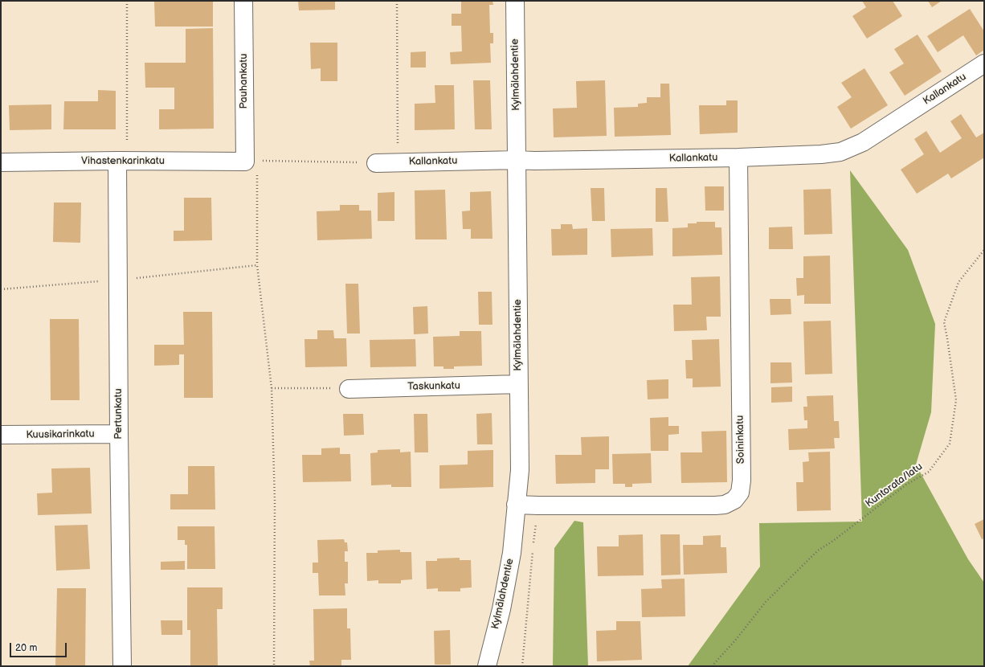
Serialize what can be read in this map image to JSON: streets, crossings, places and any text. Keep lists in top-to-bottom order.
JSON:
{
  "streets": {
    "street": [
      "Kylmälahdentie",
      "Pauhankatu",
      "Kallankatu",
      "Vihastenkarinkatu",
      "Taskunkatu",
      "Pertunkatu",
      "Kuusikarinkatu",
      "Soininkatu"
    ],
    "path": ["Kuntorata/latu"]
  },
  "crossings": [
    ["Kylmälahdentie", "Kallankatu"],
    ["Kylmälahdentie", "Taskunkatu"],
    ["Kylmälahdentie", "Soininkatu"],
    ["Pauhankatu", "Vihastenkarinkatu"],
    ["Kallankatu", "Soininkatu"],
    ["Vihastenkarinkatu", "Pertunkatu"],
    ["Pertunkatu", "Kuusikarinkatu"]
  ],
  "scale_bar": "20 m"
}
